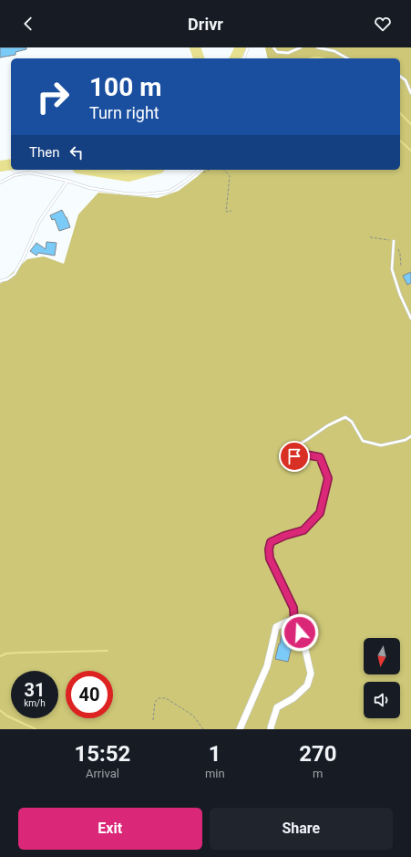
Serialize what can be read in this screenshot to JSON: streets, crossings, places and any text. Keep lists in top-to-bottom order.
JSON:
{
  "north": "bottom",
  "page": {
    "header": "Drivr",
    "turn": ["100 m", "Turn right"],
    "then": "Then",
    "speed": "31 km/h",
    "limit": "40",
    "eta": [
      "15:52",
      "Arrival",
      "1",
      "min",
      "270",
      "m"
    ],
    "buttons": ["Exit", "Share"]
  }
}
